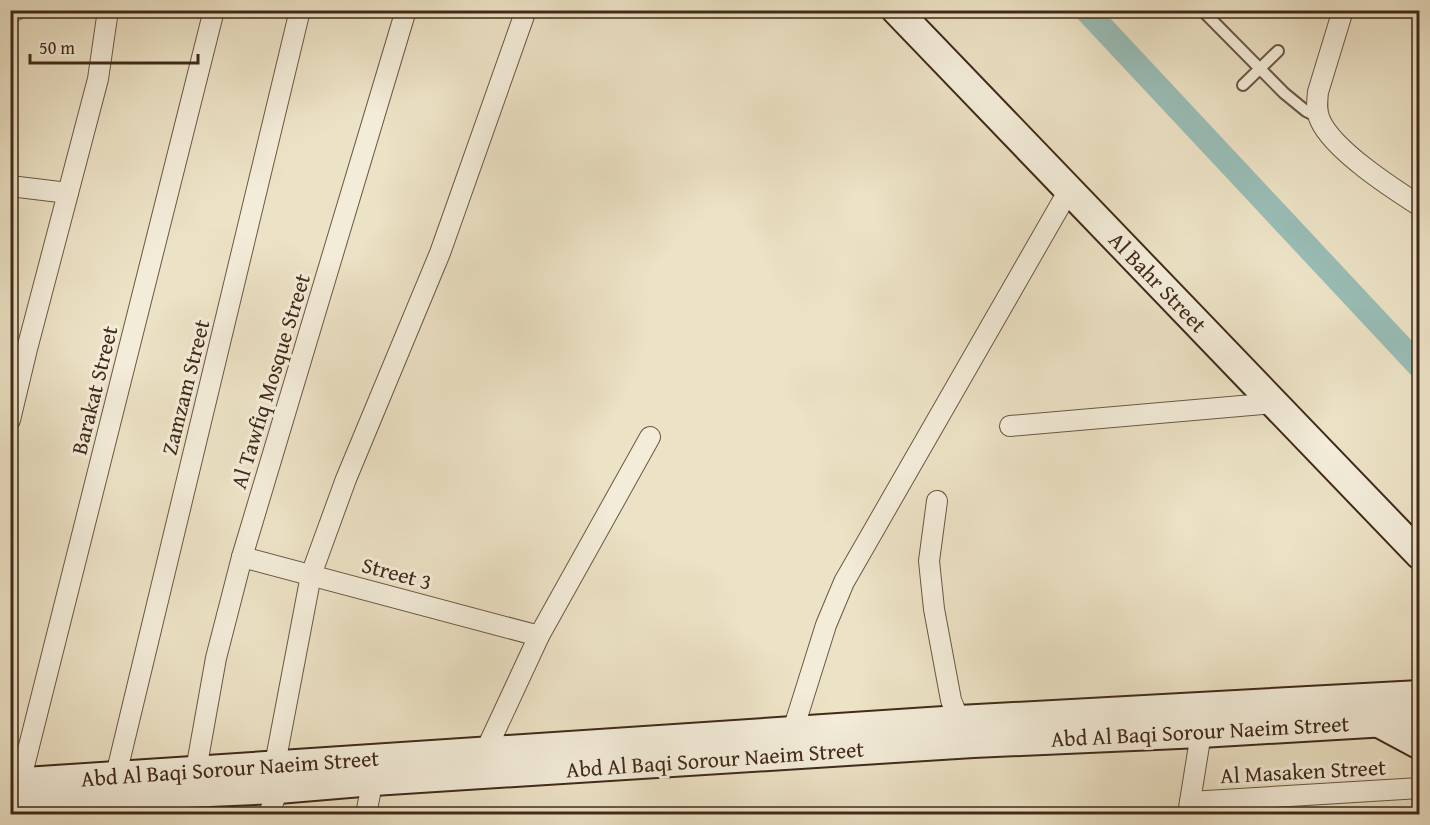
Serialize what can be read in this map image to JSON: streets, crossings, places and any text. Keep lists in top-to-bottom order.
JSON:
{
  "streets": {
    "street": [
      "Al Bahr Street",
      "Al Tawfiq Mosque Street",
      "Zamzam Street",
      "Barakat Street",
      "Street 3",
      "Abd Al Baqi Sorour Naeim Street",
      "Al Masaken Street"
    ]
  },
  "crossings": [
    ["Al Tawfiq Mosque Street", "Street 3"],
    ["Al Tawfiq Mosque Street", "Abd Al Baqi Sorour Naeim Street"],
    ["Zamzam Street", "Abd Al Baqi Sorour Naeim Street"],
    ["Barakat Street", "Abd Al Baqi Sorour Naeim Street"]
  ],
  "scale_bar": "50 m"
}
